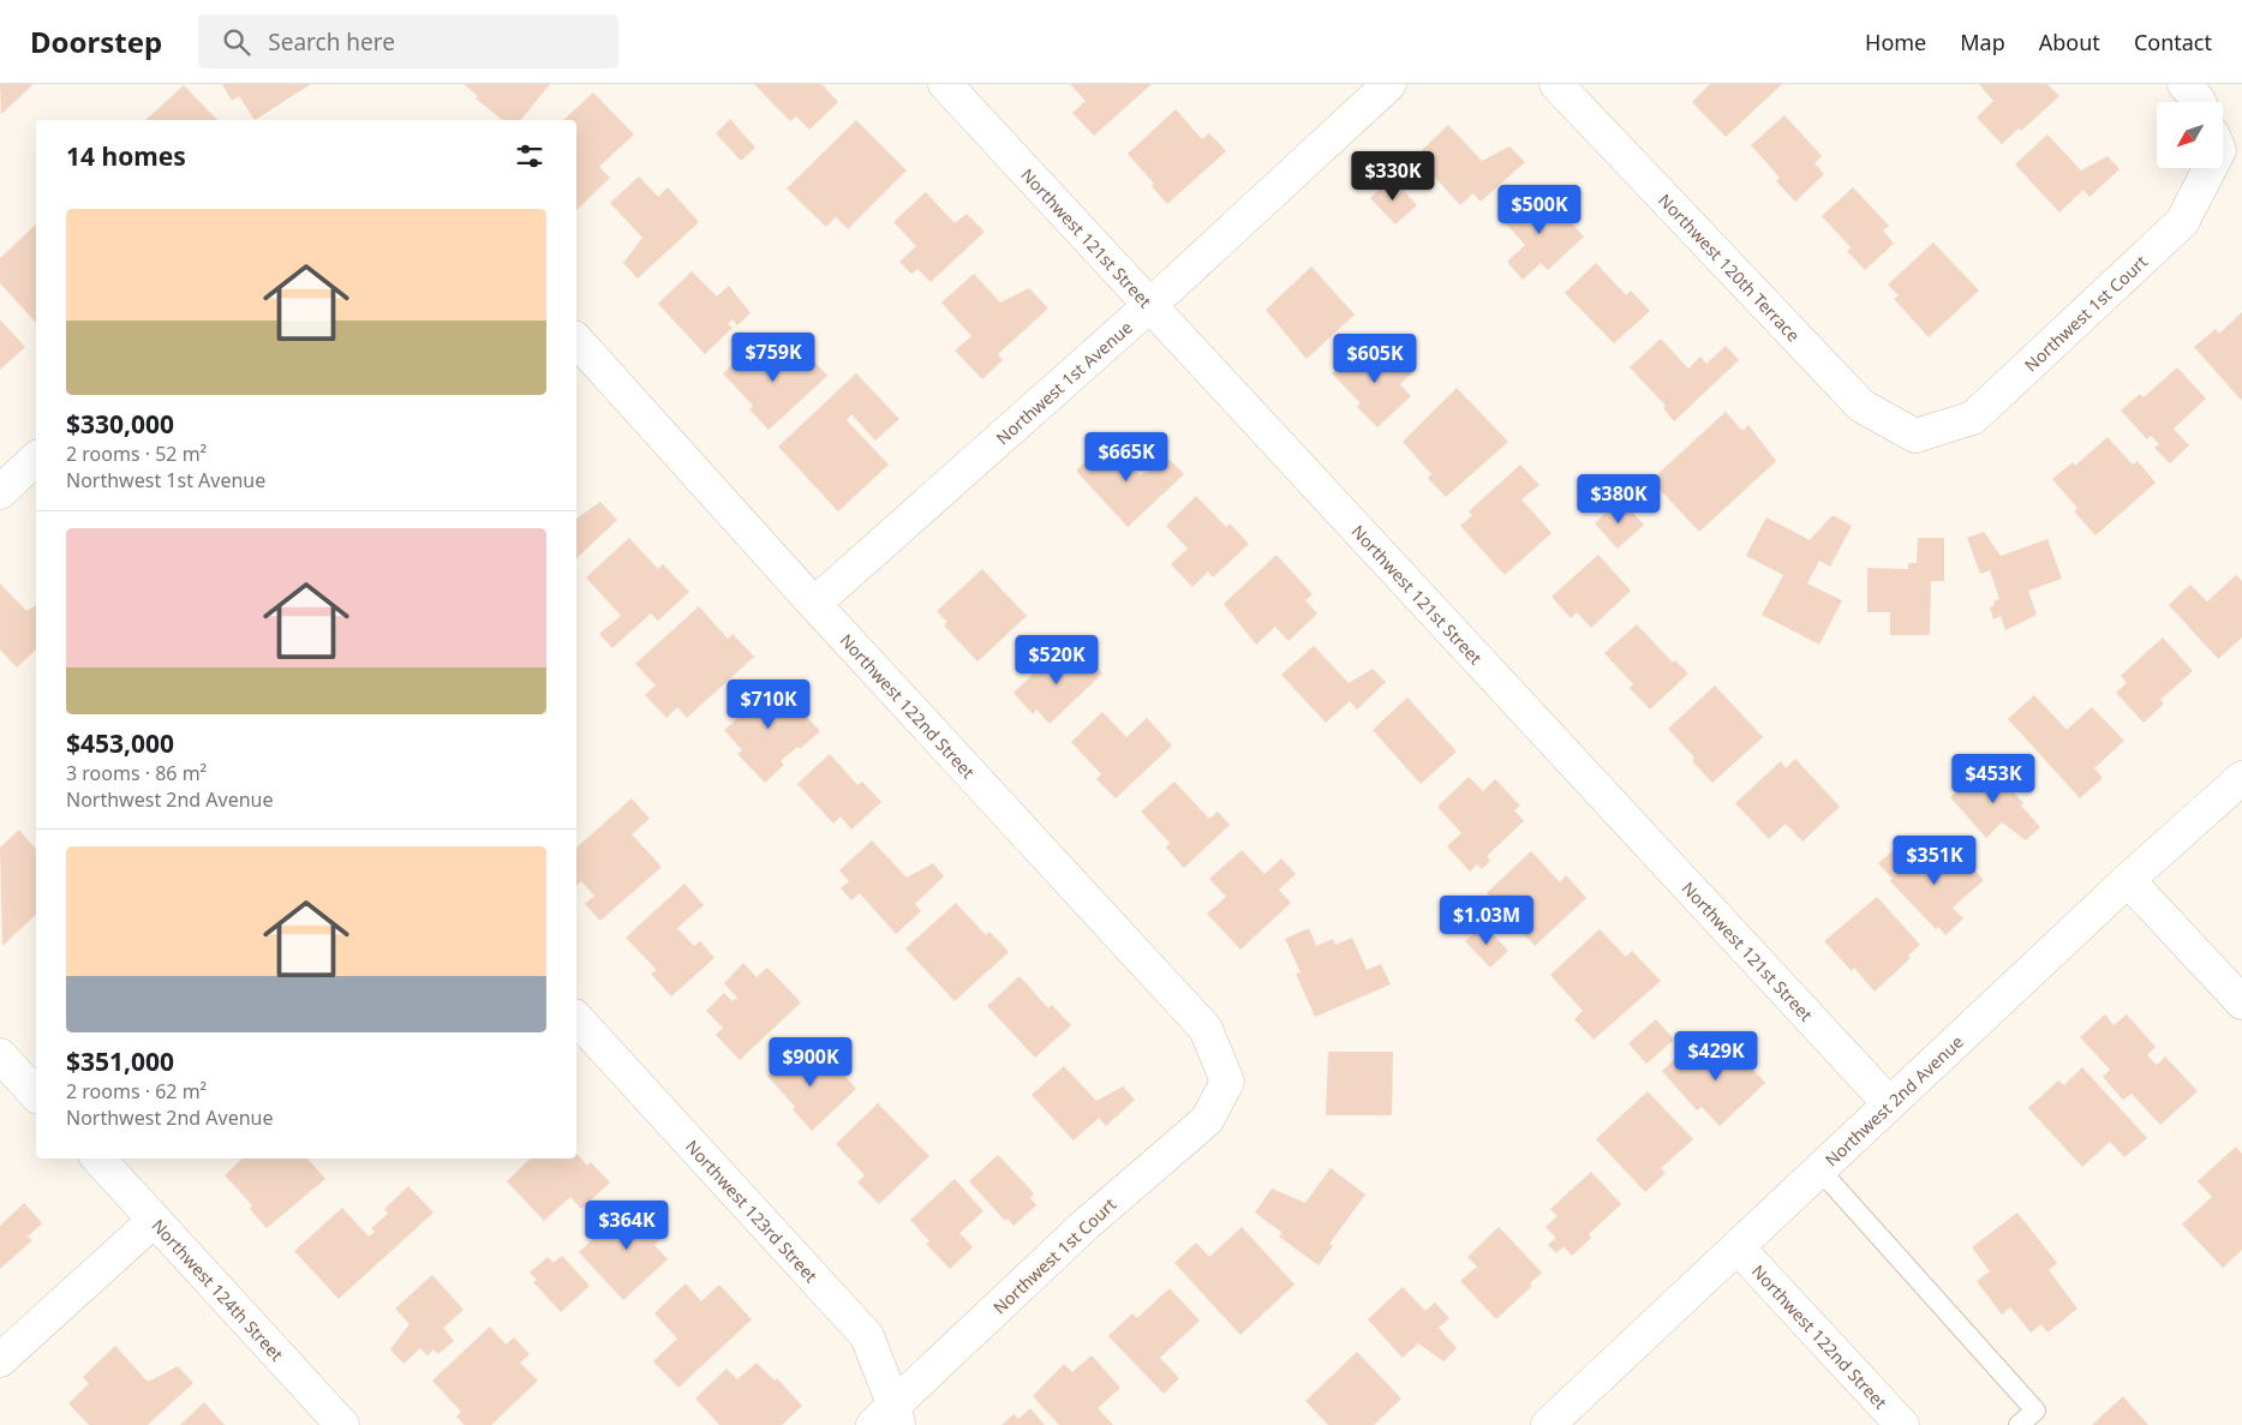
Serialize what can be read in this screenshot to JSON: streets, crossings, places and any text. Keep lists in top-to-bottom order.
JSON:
{
  "streets": {
    "street": [
      "Northwest 121st Street",
      "Northwest 120th Terrace",
      "Northwest 1st Court",
      "Northwest 1st Avenue",
      "Northwest 122nd Street",
      "Northwest 2nd Avenue",
      "Northwest 123rd Street",
      "Northwest 124th Street"
    ]
  },
  "crossings": [
    ["Northwest 121st Street", "Northwest 1st Avenue"],
    ["Northwest 121st Street", "Northwest 2nd Avenue"],
    ["Northwest 120th Terrace", "Northwest 1st Court"],
    ["Northwest 1st Court", "Northwest 122nd Street"],
    ["Northwest 1st Court", "Northwest 123rd Street"],
    ["Northwest 1st Avenue", "Northwest 122nd Street"],
    ["Northwest 122nd Street", "Northwest 2nd Avenue"]
  ],
  "north": "bottom left",
  "page": {
    "header": "Doorstep",
    "search": "Search here",
    "nav": [
      "Home",
      "Map",
      "About",
      "Contact"
    ],
    "heading": "14 homes",
    "price": [
      "$330K",
      "$500K",
      "$759K",
      "$605K",
      "$665K",
      "$380K",
      "$520K",
      "$710K",
      "$453K",
      "$351K",
      "$1.03M",
      "$429K",
      "$900K",
      "$364K"
    ],
    "list": [
      {
        "name": "$330,000",
        "note": "2 rooms · 52 m² · Northwest 1st Avenue"
      },
      {
        "name": "$453,000",
        "note": "3 rooms · 86 m² · Northwest 2nd Avenue"
      },
      {
        "name": "$351,000",
        "note": "2 rooms · 62 m² · Northwest 2nd Avenue"
      }
    ]
  }
}
